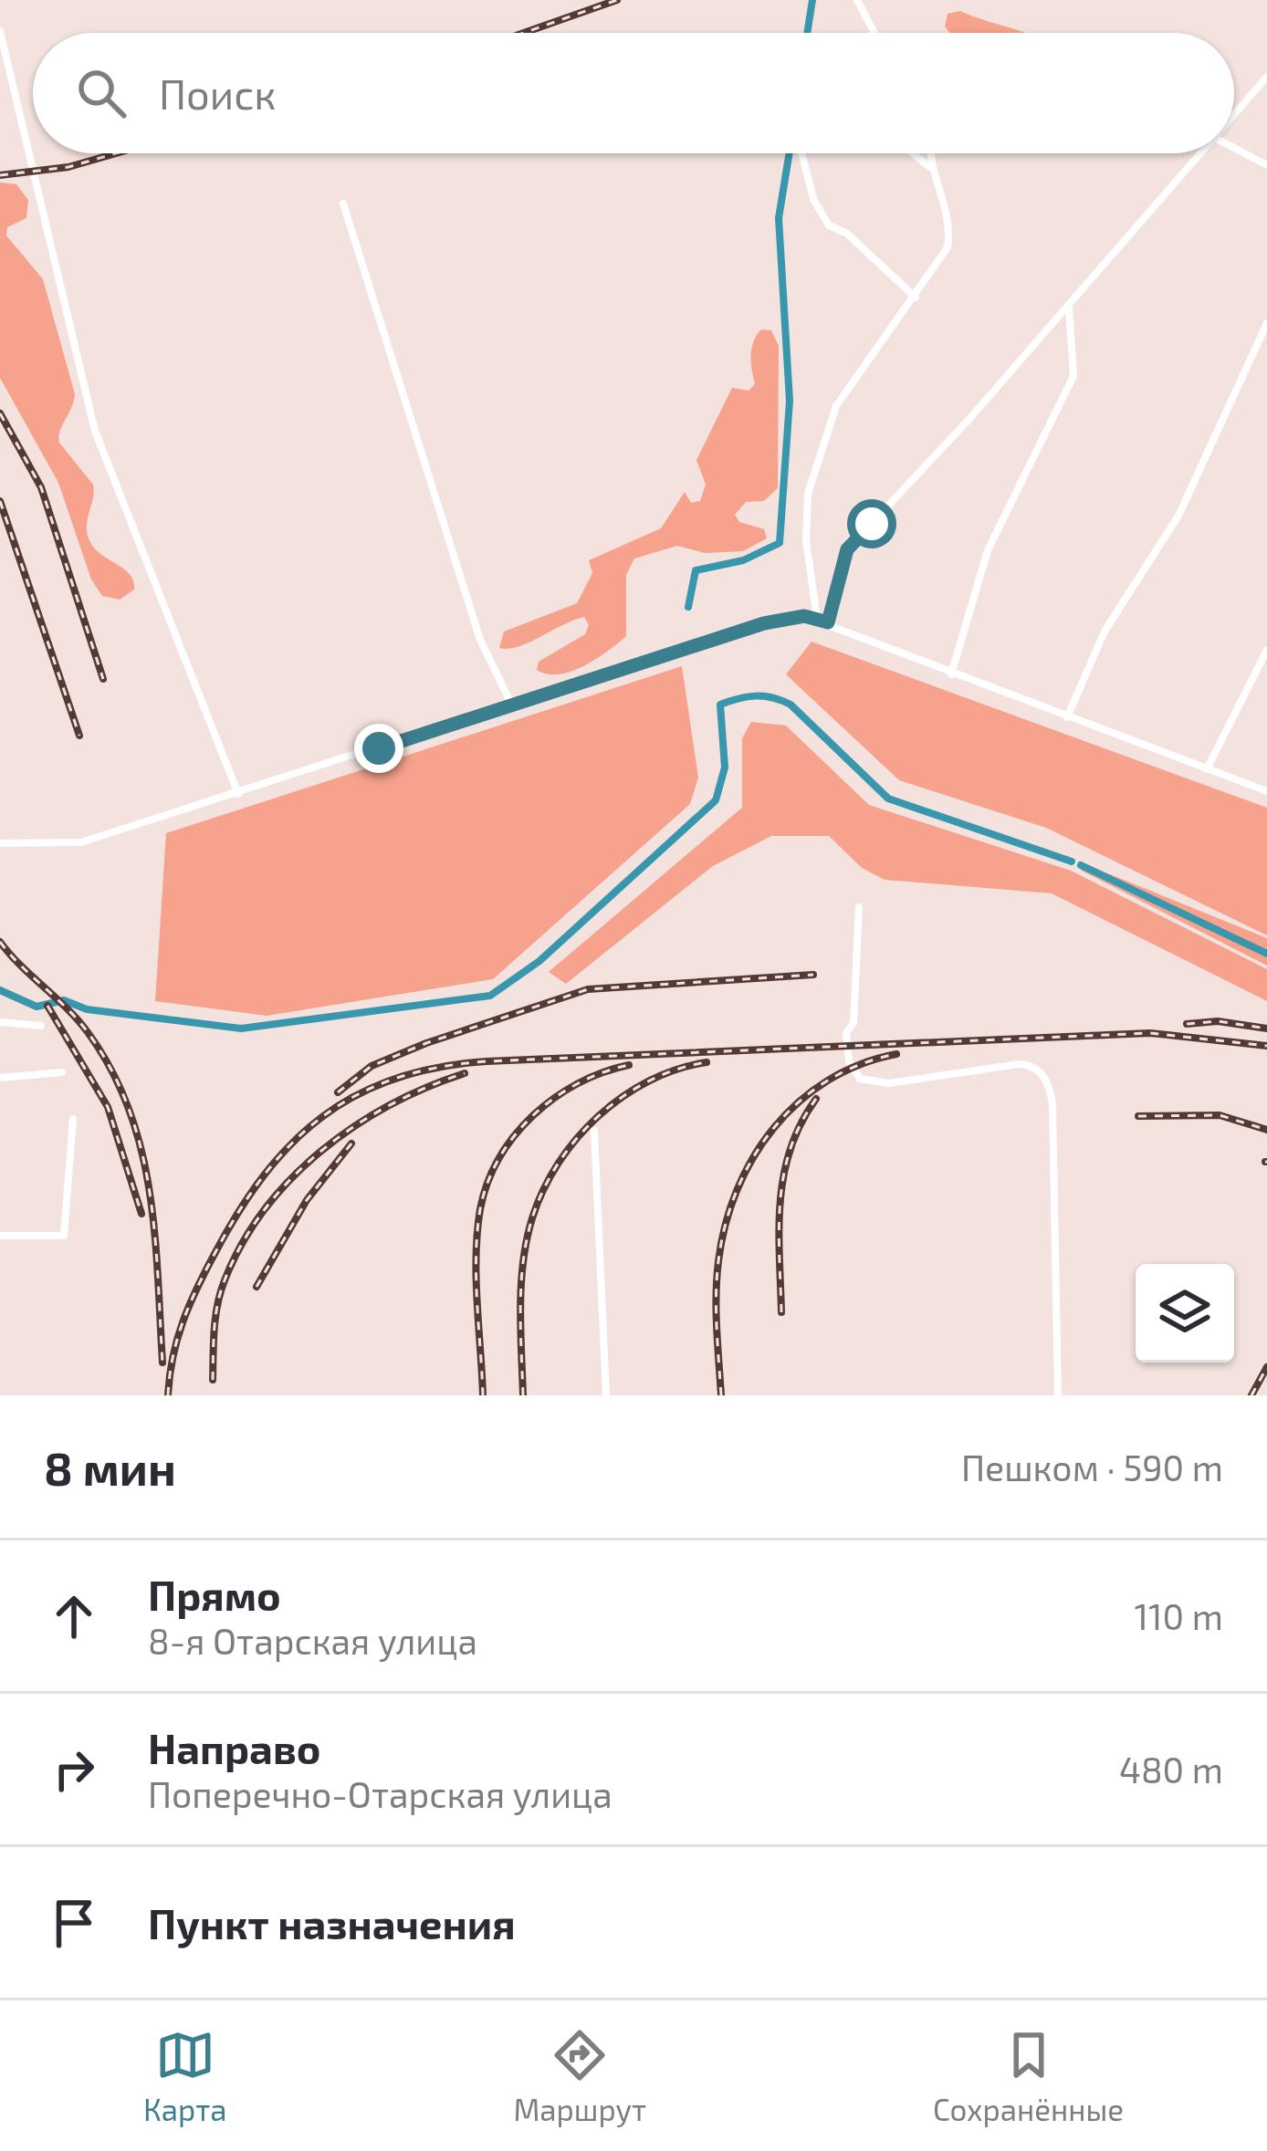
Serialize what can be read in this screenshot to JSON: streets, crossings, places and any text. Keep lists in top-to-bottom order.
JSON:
{
  "page": {
    "search": "Поиск",
    "heading": ["8 мин", "Пешком · 590 m"],
    "list": [
      ["Прямо", "8-я Отарская улица", "110 m"],
      ["Направо", "Поперечно-Отарская улица", "480 m"],
      "Пункт назначения"
    ],
    "nav": ["Карта", "Маршрут", "Сохранённые"]
  }
}
